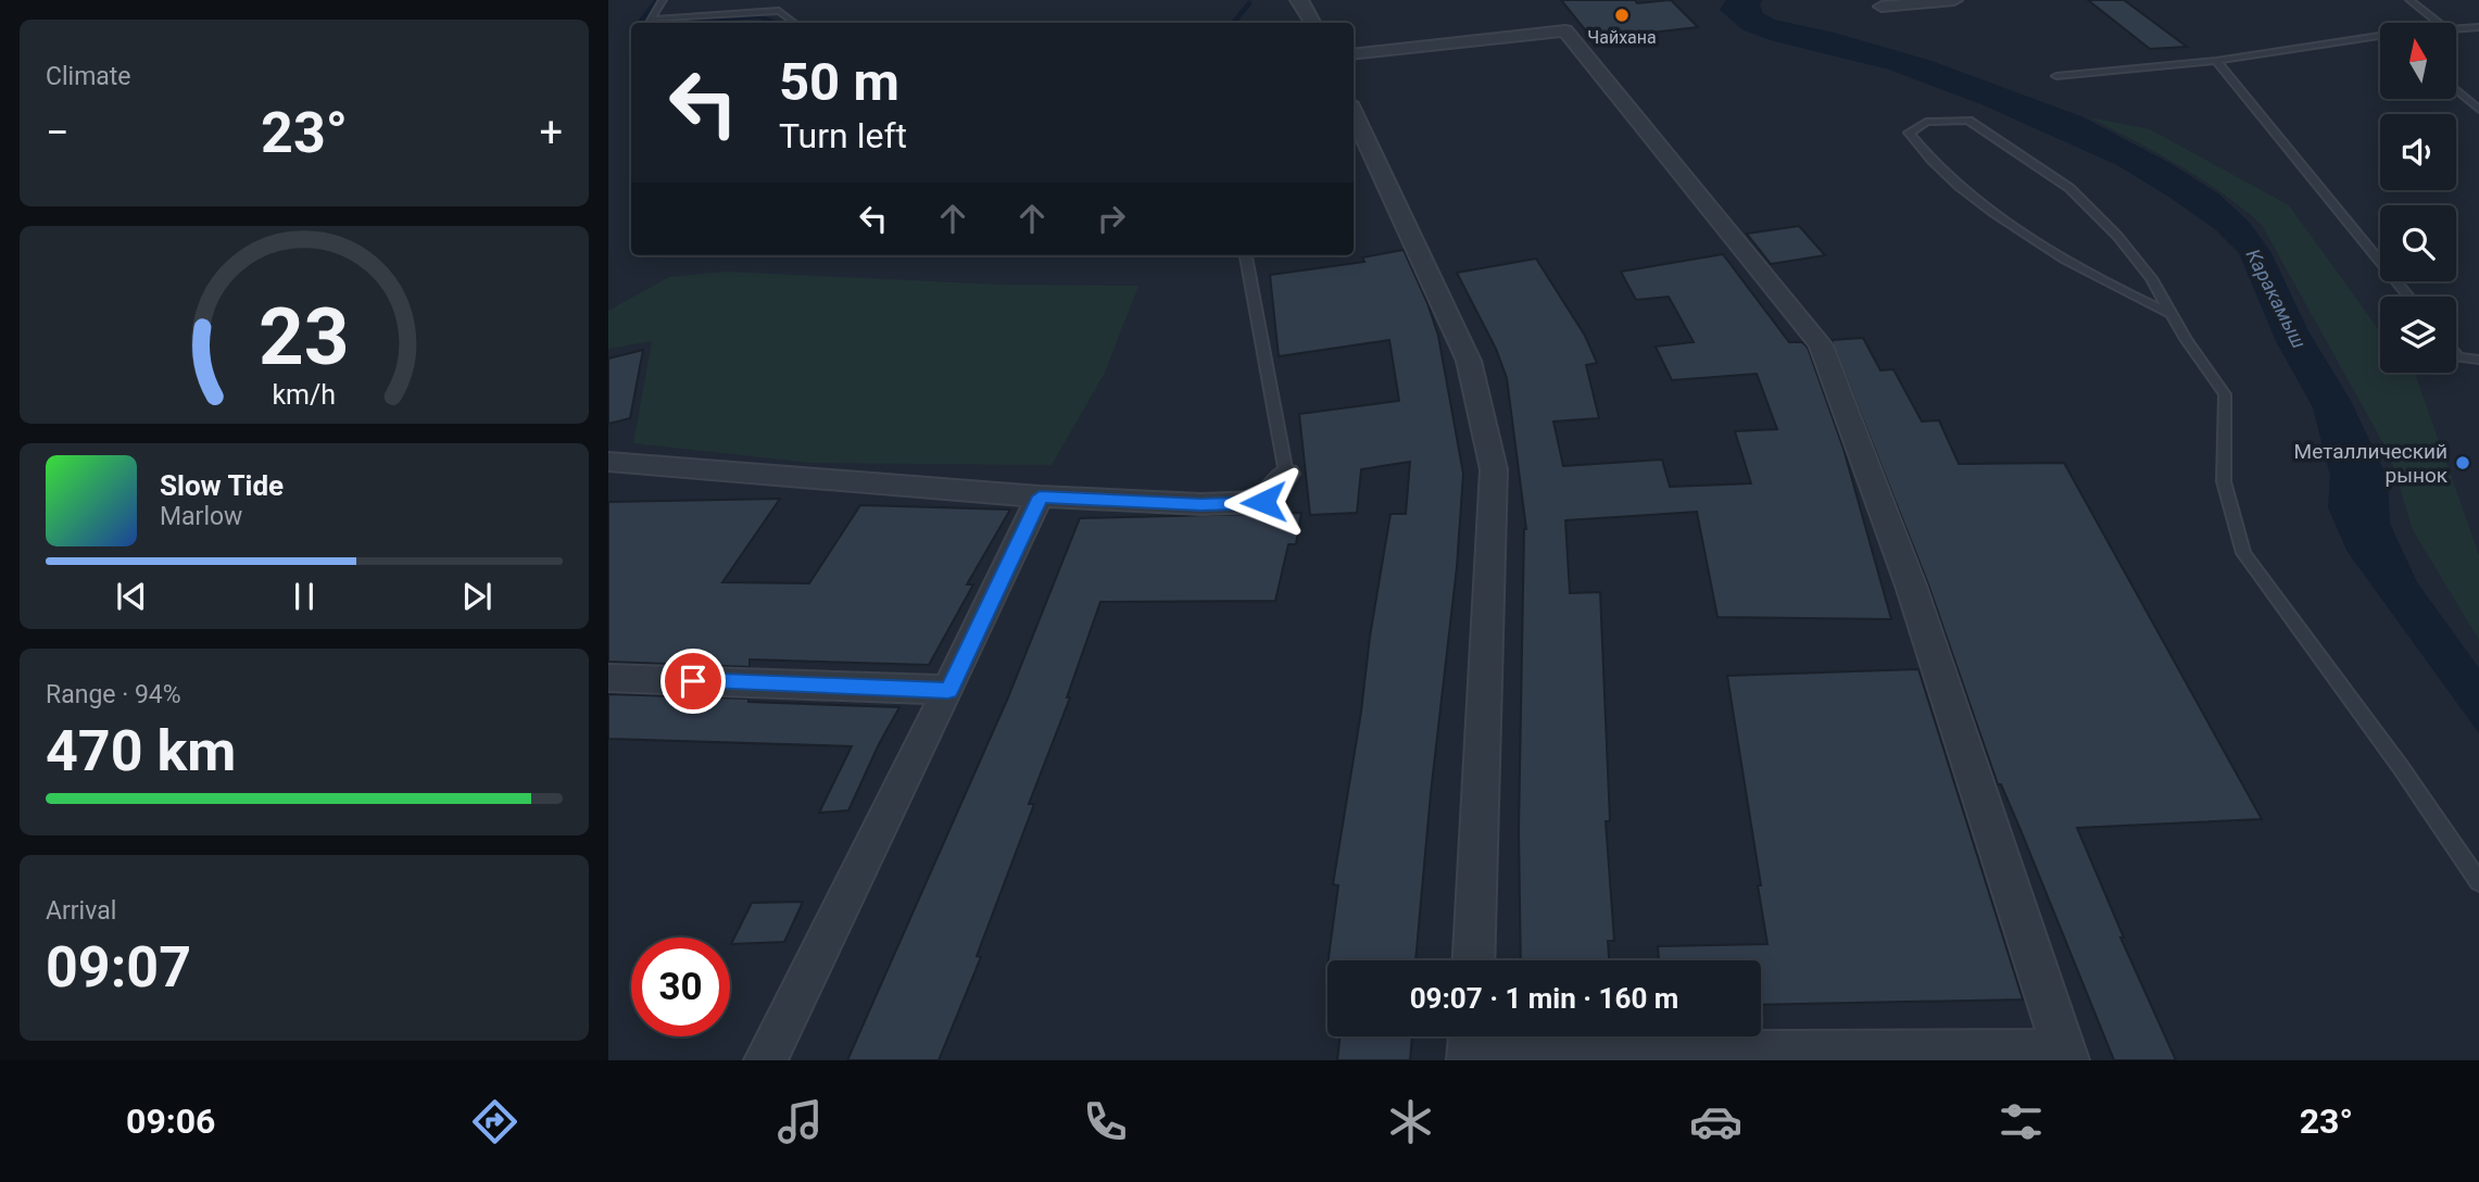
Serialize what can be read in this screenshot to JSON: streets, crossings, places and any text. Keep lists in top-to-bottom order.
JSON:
{
  "water": ["Каракамыш"],
  "places": ["Чайхана", "Металлический рынок"],
  "north": "top",
  "page": {
    "tile": [
      "Climate",
      ["Range · 94%", "470 km"],
      ["Arrival", "09:07"]
    ],
    "turn": ["50 m", "Turn left"],
    "heat": ["−", "23°", "+"],
    "song": ["Slow Tide", "Marlow"],
    "limit": "30",
    "trip": "09:07 · 1 min · 160 m",
    "tabs": ["09:06", "23°"],
    "gauge": ["23", "km/h"]
  }
}
